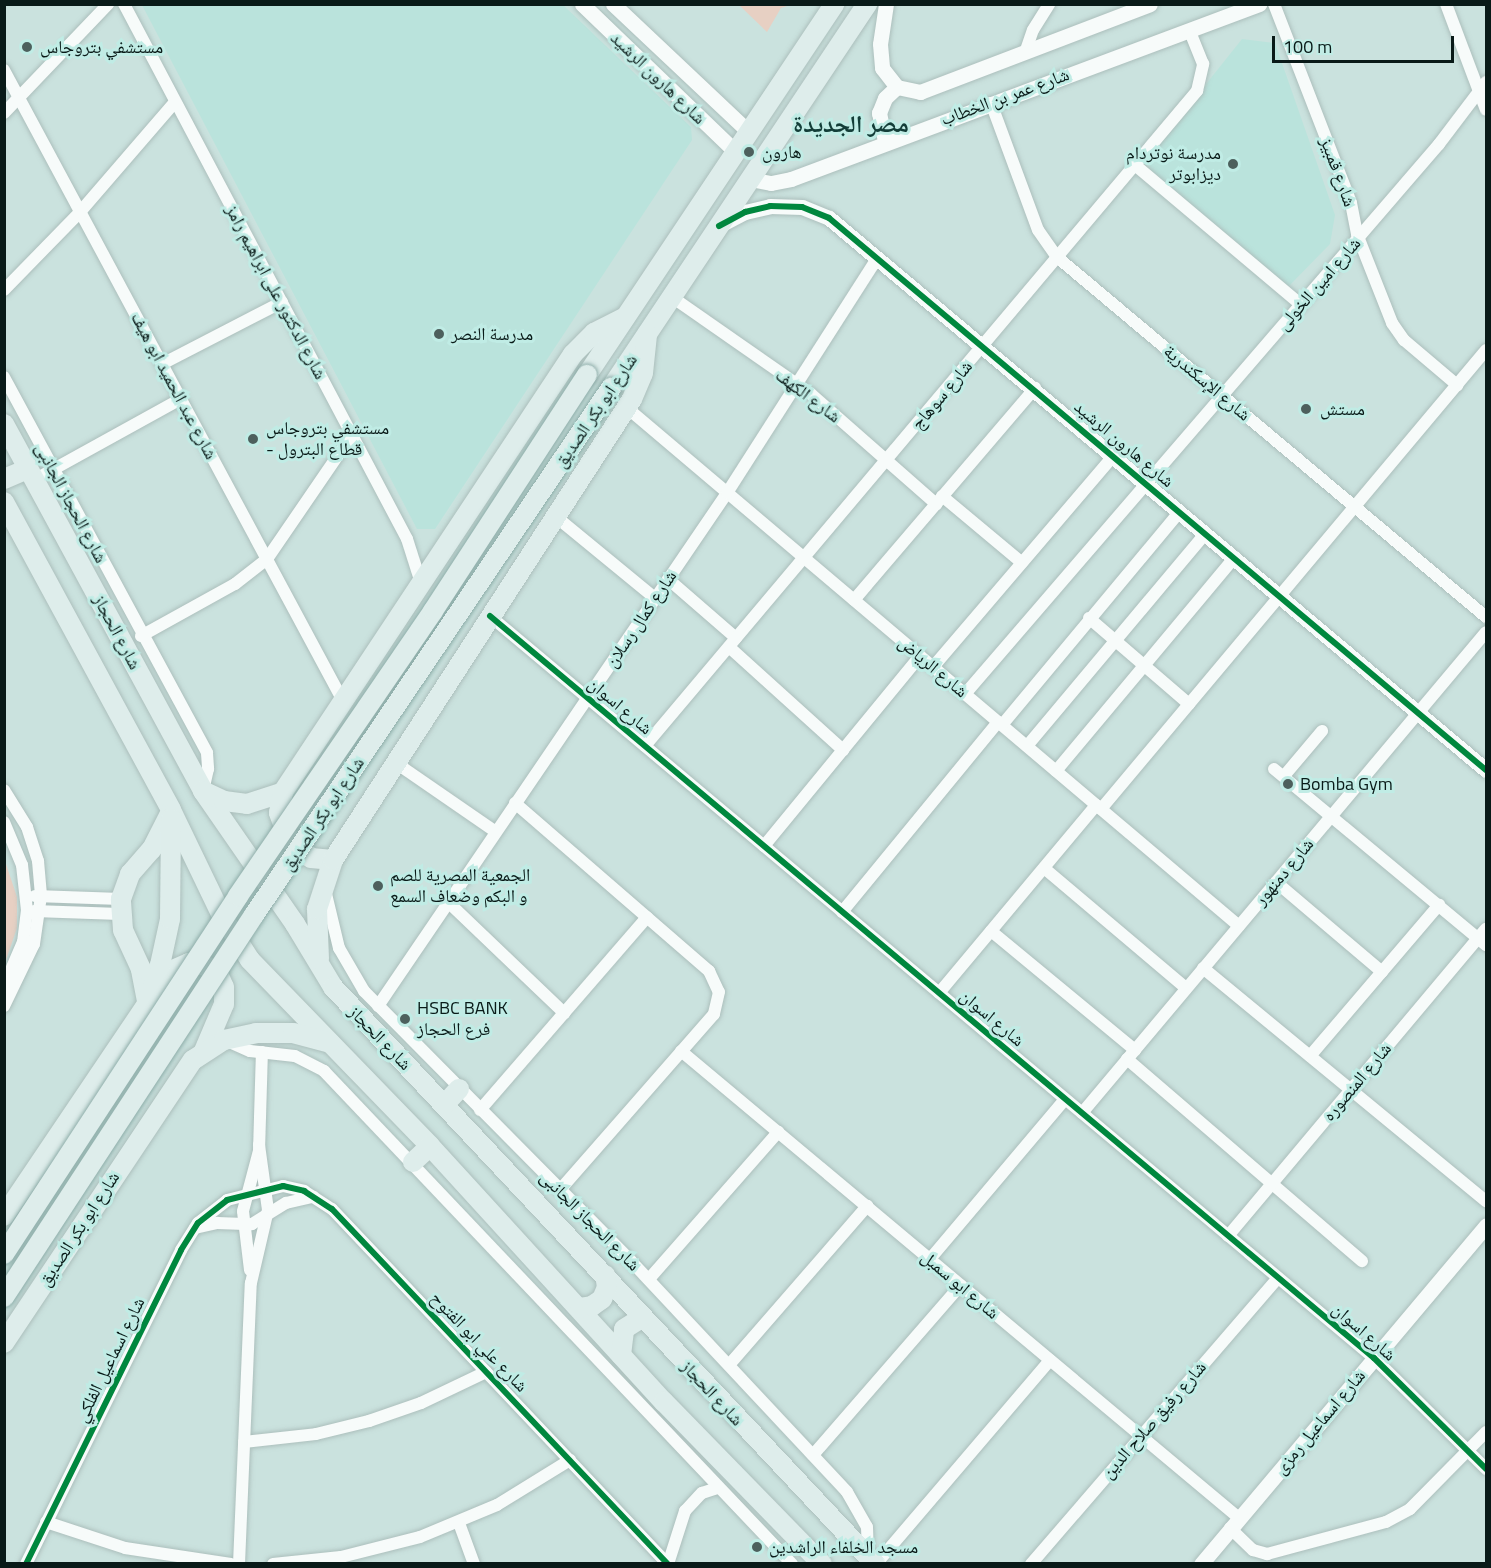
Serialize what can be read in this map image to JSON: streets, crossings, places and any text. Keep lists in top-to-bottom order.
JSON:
{
  "streets": {
    "main road": ["شارع ابو بكر الصديق", "شارع الحجاز"],
    "street": [
      "شارع هارون الرشيد",
      "شارع عمر بن الخطاب",
      "شارع قمبيز",
      "شارع امين الخولى",
      "شارع الدكتور على ابراهيم رامز",
      "شارع الإسكندرية",
      "شارع عبد الحميد ابو هيف",
      "شارع سوهاج",
      "شارع الكهف",
      "شارع الحجاز الجانبى",
      "شارع كمال رسلان",
      "شارع الرياض",
      "شارع اسوان",
      "شارع دمنهور",
      "شارع المنصوره",
      "شارع ابو سمبل",
      "شارع علي ابو الفتوح",
      "شارع اسماعيل الفلكي",
      "شارع رفيق صلاح الدين",
      "شارع اسماعيل رمزى"
    ]
  },
  "crossings": [
    ["شارع هارون الرشيد", "شارع امين الخولى"],
    ["شارع هارون الرشيد", "شارع سوهاج"],
    ["شارع هارون الرشيد", "شارع ابو بكر الصديق"],
    ["شارع هارون الرشيد", "شارع كمال رسلان"],
    ["شارع هارون الرشيد", "شارع دمنهور"],
    ["شارع عمر بن الخطاب", "شارع الإسكندرية"],
    ["شارع عمر بن الخطاب", "شارع سوهاج"],
    ["شارع عمر بن الخطاب", "شارع ابو بكر الصديق"],
    ["شارع قمبيز", "شارع امين الخولى"],
    ["شارع امين الخولى", "شارع الإسكندرية"],
    ["شارع امين الخولى", "شارع الرياض"],
    ["شارع الدكتور على ابراهيم رامز", "شارع ابو بكر الصديق"],
    ["شارع الإسكندرية", "شارع سوهاج"],
    ["شارع عبد الحميد ابو هيف", "شارع ابو بكر الصديق"],
    ["شارع سوهاج", "شارع الكهف"],
    ["شارع سوهاج", "شارع الرياض"],
    ["شارع سوهاج", "شارع اسوان"],
    ["شارع الكهف", "شارع ابو بكر الصديق"],
    ["شارع الكهف", "شارع كمال رسلان"],
    ["شارع ابو بكر الصديق", "شارع الحجاز الجانبى"],
    ["شارع ابو بكر الصديق", "شارع الحجاز"],
    ["شارع ابو بكر الصديق", "شارع الرياض"],
    ["شارع ابو بكر الصديق", "شارع اسوان"],
    ["شارع الحجاز الجانبى", "شارع كمال رسلان"],
    ["شارع الحجاز الجانبى", "شارع الحجاز"],
    ["شارع كمال رسلان", "شارع الرياض"],
    ["شارع كمال رسلان", "شارع اسوان"],
    ["شارع الرياض", "شارع دمنهور"],
    ["شارع اسوان", "شارع دمنهور"],
    ["شارع اسوان", "شارع المنصوره"],
    ["شارع اسوان", "شارع ابو سمبل"],
    ["شارع اسوان", "شارع رفيق صلاح الدين"],
    ["شارع اسوان", "شارع اسماعيل رمزى"],
    ["شارع ابو سمبل", "شارع رفيق صلاح الدين"],
    ["شارع ابو سمبل", "شارع اسماعيل رمزى"],
    ["شارع علي ابو الفتوح", "شارع اسماعيل الفلكي"]
  ],
  "districts": ["مصر الجديدة"],
  "places": [
    "مستشفي بتروجاس",
    "هارون",
    "مدرسة نوتردام ديزابوتر",
    "مدرسة النصر",
    "مستش",
    "مستشفي بتروجاس - قطاع البترول",
    "Bomba Gym",
    "الجمعية المصرية للصم و البكم وضعاف السمع",
    "HSBC BANK فرع الحجاز",
    "مسجد الخلفاء الراشدين"
  ],
  "scale_bar": "100 m"
}
